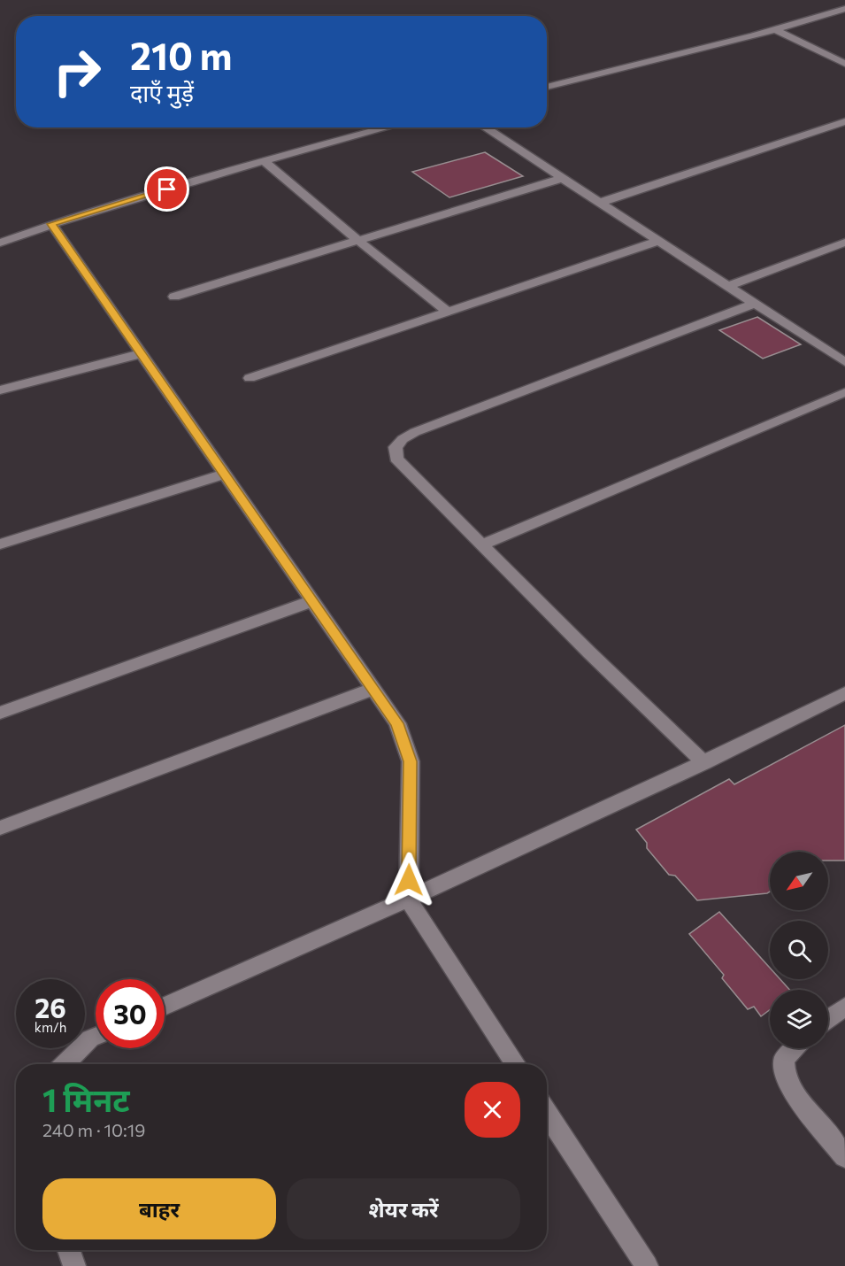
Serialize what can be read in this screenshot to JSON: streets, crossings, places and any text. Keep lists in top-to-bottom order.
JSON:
{
  "north": "bottom left",
  "page": {
    "turn": ["210 m", "दाएँ मुड़ें"],
    "speed": "26 km/h",
    "limit": "30",
    "heading": ["1 मिनट", "240 m · 10:19"],
    "buttons": ["बाहर", "शेयर करें"]
  }
}
